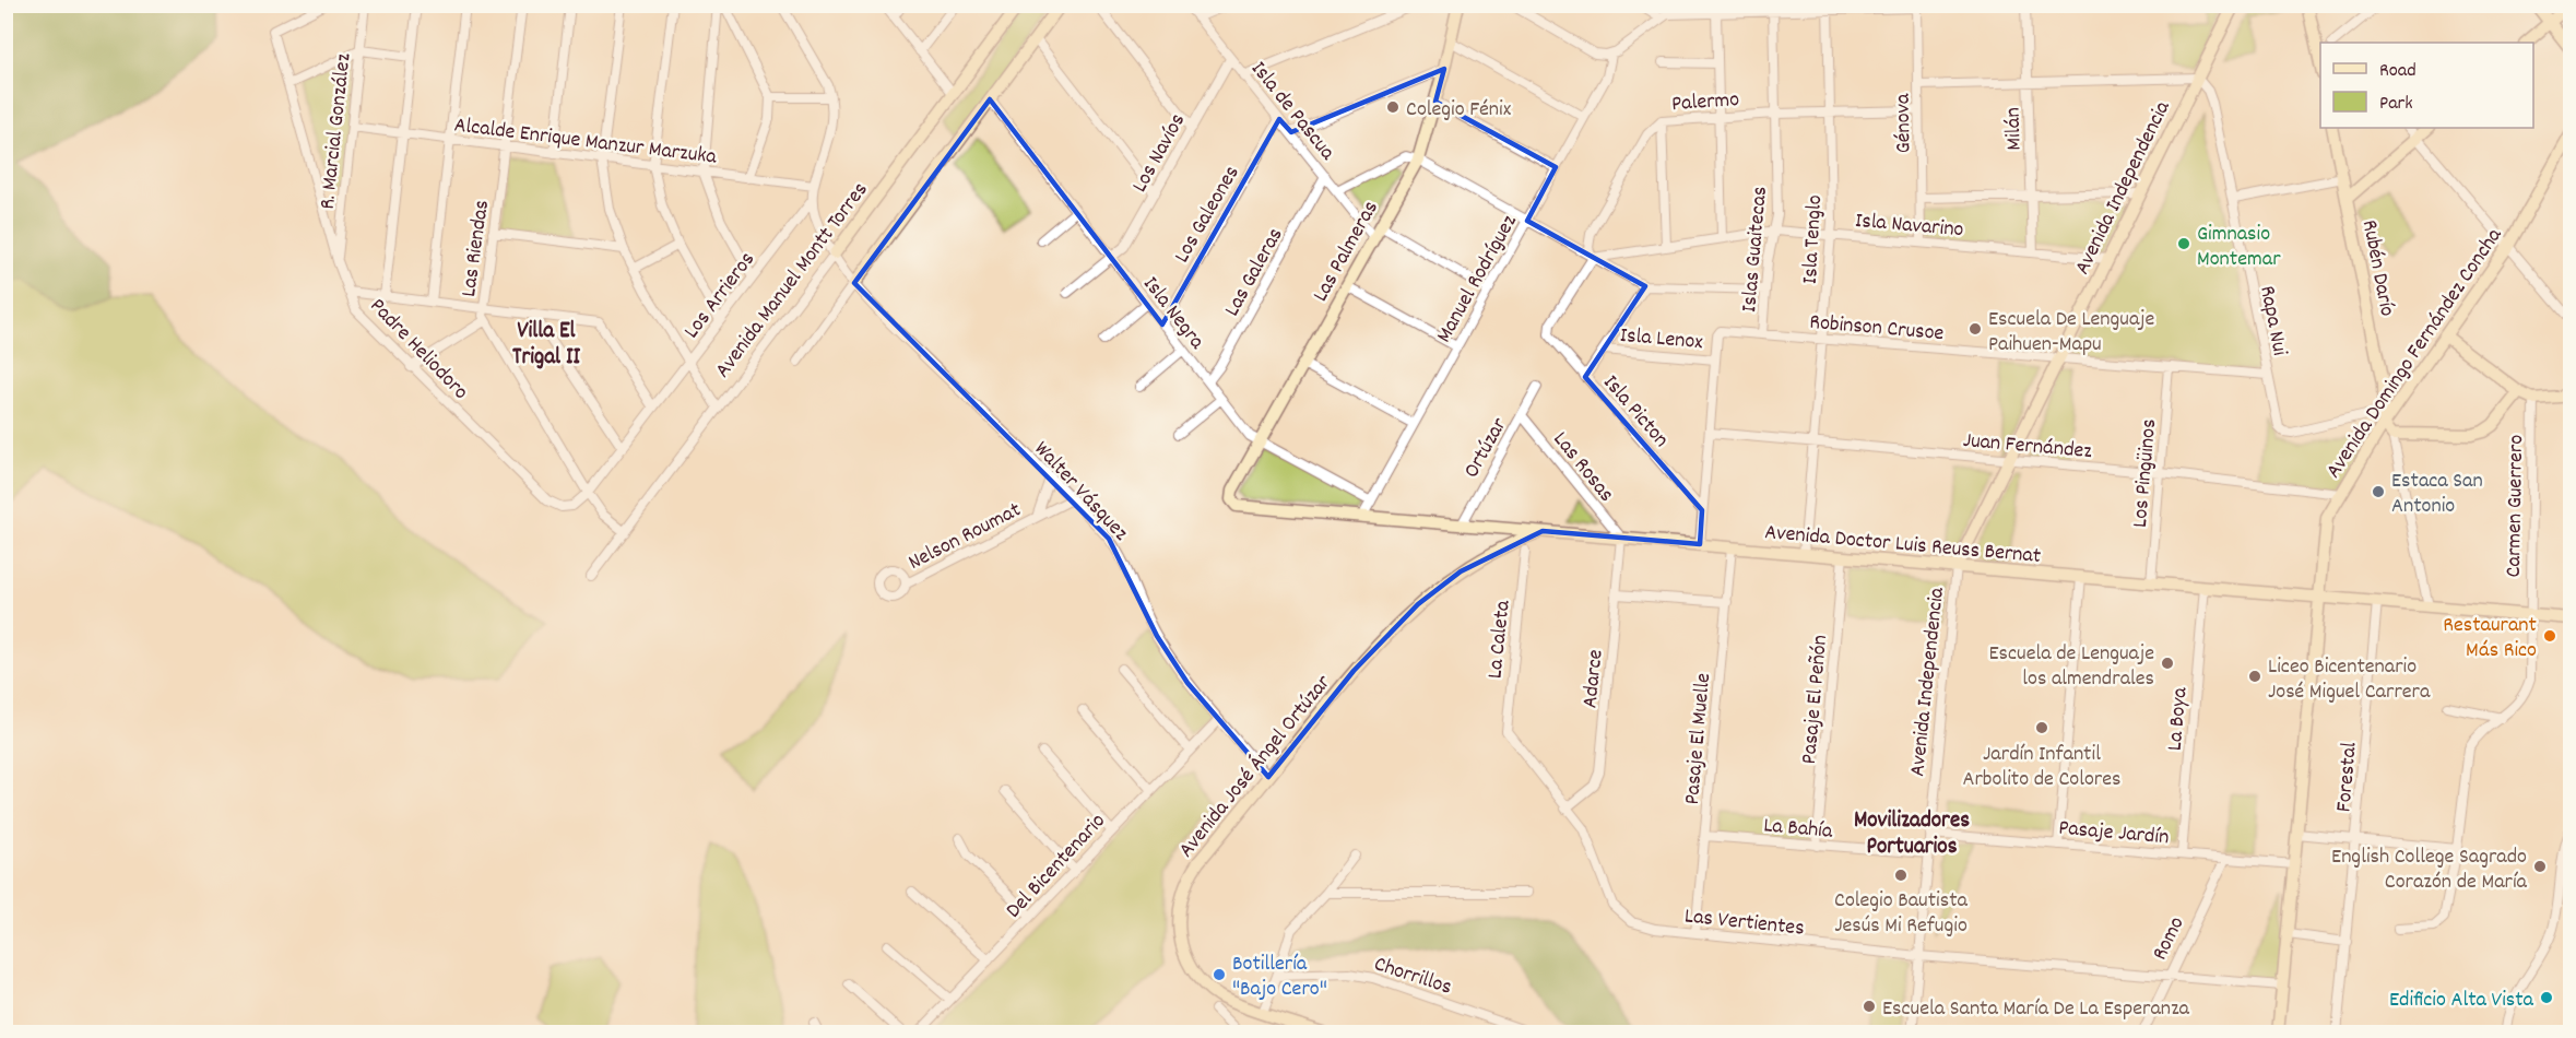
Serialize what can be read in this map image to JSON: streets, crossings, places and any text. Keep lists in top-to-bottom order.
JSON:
{
  "streets": {
    "street": [
      "Palermo",
      "Isla de Pascua",
      "Génova",
      "Milán",
      "R. Marcial González",
      "Alcalde Enrique Manzur Marzuka",
      "Los Navíos",
      "Avenida Independencia",
      "Los Galeones",
      "Isla Navarino",
      "Isla Tenglo",
      "Las Riendas",
      "Islas Guaitecas",
      "Las Palmeras",
      "Rubén Darío",
      "Las Galeras",
      "Manuel Rodríguez",
      "Avenida Manuel Montt Torres",
      "Los Arrieros",
      "Isla Negra",
      "Rapa Nui",
      "Robinson Crusoe",
      "Isla Lenox",
      "Padre Heliodoro",
      "Avenida Domingo Fernández Concha",
      "Isla Picton",
      "Juan Fernández",
      "Ortúzar",
      "Las Rosas",
      "Los Pingüinos",
      "Walter Vásquez",
      "Carmen Guerrero",
      "Nelson Roumat",
      "Avenida Doctor Luis Reuss Bernat",
      "La Caleta",
      "Adarce",
      "Pasaje El Peñón",
      "La Boya",
      "Pasaje El Muelle",
      "Avenida José Ángel Ortúzar",
      "Forestal",
      "La Bahía",
      "Pasaje Jardín",
      "Del Bicentenario",
      "Las Vertientes",
      "Romo",
      "Chorrillos"
    ]
  },
  "crossings": [
    ["Palermo", "Génova"],
    ["Palermo", "Isla Navarino"],
    ["Palermo", "Isla Tenglo"],
    ["Palermo", "Islas Guaitecas"],
    ["Palermo", "Isla Picton"],
    ["Isla de Pascua", "Los Navíos"],
    ["Isla de Pascua", "Los Galeones"],
    ["Isla de Pascua", "Las Palmeras"],
    ["Isla de Pascua", "Las Galeras"],
    ["Génova", "Isla Navarino"],
    ["Milán", "Isla Navarino"],
    ["R. Marcial González", "Alcalde Enrique Manzur Marzuka"],
    ["R. Marcial González", "Padre Heliodoro"],
    ["Alcalde Enrique Manzur Marzuka", "Las Riendas"],
    ["Los Navíos", "Isla Negra"],
    ["Avenida Independencia", "Isla Navarino"],
    ["Avenida Independencia", "Rapa Nui"],
    ["Avenida Independencia", "Robinson Crusoe"],
    ["Avenida Independencia", "Juan Fernández"],
    ["Avenida Independencia", "Avenida Doctor Luis Reuss Bernat"],
    ["Avenida Independencia", "La Bahía"],
    ["Avenida Independencia", "Pasaje Jardín"],
    ["Avenida Independencia", "Las Vertientes"],
    ["Los Galeones", "Isla Negra"],
    ["Isla Navarino", "Isla Tenglo"],
    ["Isla Navarino", "Islas Guaitecas"],
    ["Isla Tenglo", "Robinson Crusoe"],
    ["Isla Tenglo", "Juan Fernández"],
    ["Isla Tenglo", "Avenida Doctor Luis Reuss Bernat"],
    ["Las Riendas", "Avenida Manuel Montt Torres"],
    ["Las Riendas", "Los Arrieros"],
    ["Las Riendas", "Padre Heliodoro"],
    ["Islas Guaitecas", "Robinson Crusoe"],
    ["Las Palmeras", "Isla Negra"],
    ["Las Palmeras", "Avenida Doctor Luis Reuss Bernat"],
    ["Rubén Darío", "Rapa Nui"],
    ["Rubén Darío", "Avenida Domingo Fernández Concha"],
    ["Las Galeras", "Isla Negra"],
    ["Manuel Rodríguez", "Isla Negra"],
    ["Manuel Rodríguez", "Avenida Doctor Luis Reuss Bernat"],
    ["Avenida Manuel Montt Torres", "Walter Vásquez"],
    ["Los Arrieros", "Padre Heliodoro"],
    ["Los Arrieros", "Walter Vásquez"],
    ["Rapa Nui", "Robinson Crusoe"],
    ["Rapa Nui", "Avenida Domingo Fernández Concha"],
    ["Robinson Crusoe", "Isla Lenox"],
    ["Robinson Crusoe", "Los Pingüinos"],
    ["Avenida Domingo Fernández Concha", "Juan Fernández"],
    ["Avenida Domingo Fernández Concha", "Avenida Doctor Luis Reuss Bernat"],
    ["Avenida Domingo Fernández Concha", "Pasaje Jardín"],
    ["Avenida Domingo Fernández Concha", "Las Vertientes"],
    ["Juan Fernández", "Los Pingüinos"],
    ["Ortúzar", "Las Rosas"],
    ["Ortúzar", "Avenida Doctor Luis Reuss Bernat"],
    ["Las Rosas", "Avenida Doctor Luis Reuss Bernat"],
    ["Las Rosas", "Adarce"],
    ["Los Pingüinos", "Avenida Doctor Luis Reuss Bernat"],
    ["Walter Vásquez", "Nelson Roumat"],
    ["Walter Vásquez", "Avenida José Ángel Ortúzar"],
    ["Walter Vásquez", "Del Bicentenario"],
    ["Carmen Guerrero", "Avenida Doctor Luis Reuss Bernat"],
    ["Avenida Doctor Luis Reuss Bernat", "Adarce"],
    ["Avenida Doctor Luis Reuss Bernat", "Pasaje El Peñón"],
    ["Avenida Doctor Luis Reuss Bernat", "La Boya"],
    ["Avenida Doctor Luis Reuss Bernat", "Pasaje El Muelle"],
    ["Avenida Doctor Luis Reuss Bernat", "Avenida José Ángel Ortúzar"],
    ["Avenida Doctor Luis Reuss Bernat", "Forestal"],
    ["La Caleta", "Las Vertientes"],
    ["Adarce", "Las Vertientes"],
    ["Pasaje El Peñón", "La Bahía"],
    ["La Boya", "Pasaje Jardín"],
    ["Pasaje El Muelle", "La Bahía"],
    ["Pasaje El Muelle", "Las Vertientes"],
    ["Pasaje Jardín", "Romo"],
    ["Las Vertientes", "Romo"]
  ],
  "districts": ["Villa El Trigal II", "Movilizadores Portuarios"],
  "places": [
    "Colegio Fénix",
    "Gimnasio Montemar",
    "Escuela De Lenguaje Paihuen-Mapu",
    "Estaca San Antonio",
    "Restaurant Más Rico",
    "Escuela de Lenguaje los almendrales",
    "Liceo Bicentenario José Miguel Carrera",
    "Jardín Infantil Arbolito de Colores",
    "English College Sagrado Corazón de María",
    "Colegio Bautista Jesús Mi Refugio",
    "Botillería \"Bajo Cero\"",
    "Edificio Alta Vista",
    "Escuela Santa María De La Esperanza"
  ],
  "legend": ["Road", "Park"]
}
